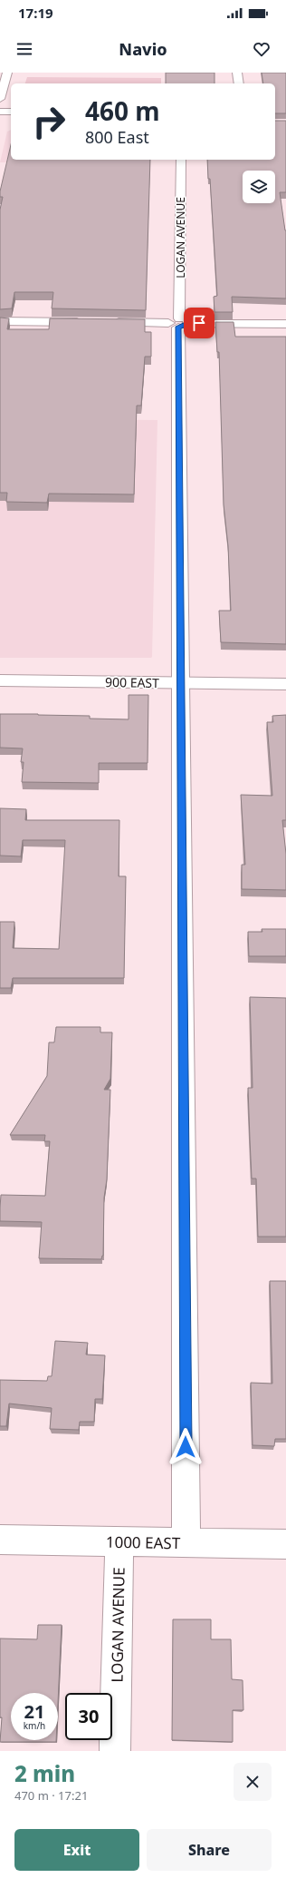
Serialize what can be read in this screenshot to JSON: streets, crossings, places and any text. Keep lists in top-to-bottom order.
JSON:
{
  "streets": {
    "street": ["LOGAN AVENUE", "900 EAST", "1000 EAST"]
  },
  "crossings": [
    ["LOGAN AVENUE", "900 EAST"],
    ["LOGAN AVENUE", "1000 EAST"]
  ],
  "page": {
    "status": "17:19",
    "header": "Navio",
    "turn": ["460 m", "800 East"],
    "speed": "21 km/h",
    "limit": "30",
    "heading": ["2 min", "470 m · 17:21"],
    "buttons": ["Exit", "Share"]
  }
}
